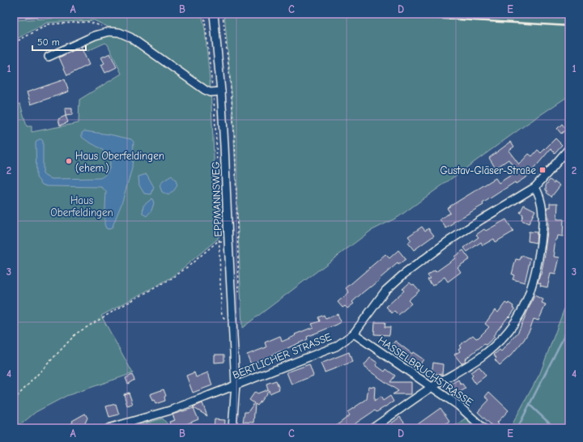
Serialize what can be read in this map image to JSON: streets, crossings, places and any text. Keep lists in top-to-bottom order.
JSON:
{
  "streets": {
    "street": ["EPPMANNSWEG", "BERTLICHER STRASSE", "HASSELBRUCHSTRASSE"]
  },
  "crossings": [
    ["EPPMANNSWEG", "BERTLICHER STRASSE"],
    ["BERTLICHER STRASSE", "HASSELBRUCHSTRASSE"]
  ],
  "parks": ["Haus Oberfeldingen"],
  "places": {
    "other": ["Haus Oberfeldingen (ehem.)"],
    "transit": ["Gustav-Gläser-Straße"]
  },
  "scale_bar": "50 m",
  "grid": {
    "columns": [
      "A",
      "B",
      "C",
      "D",
      "E"
    ],
    "rows": [
      "1",
      "2",
      "3",
      "4"
    ]
  }
}
